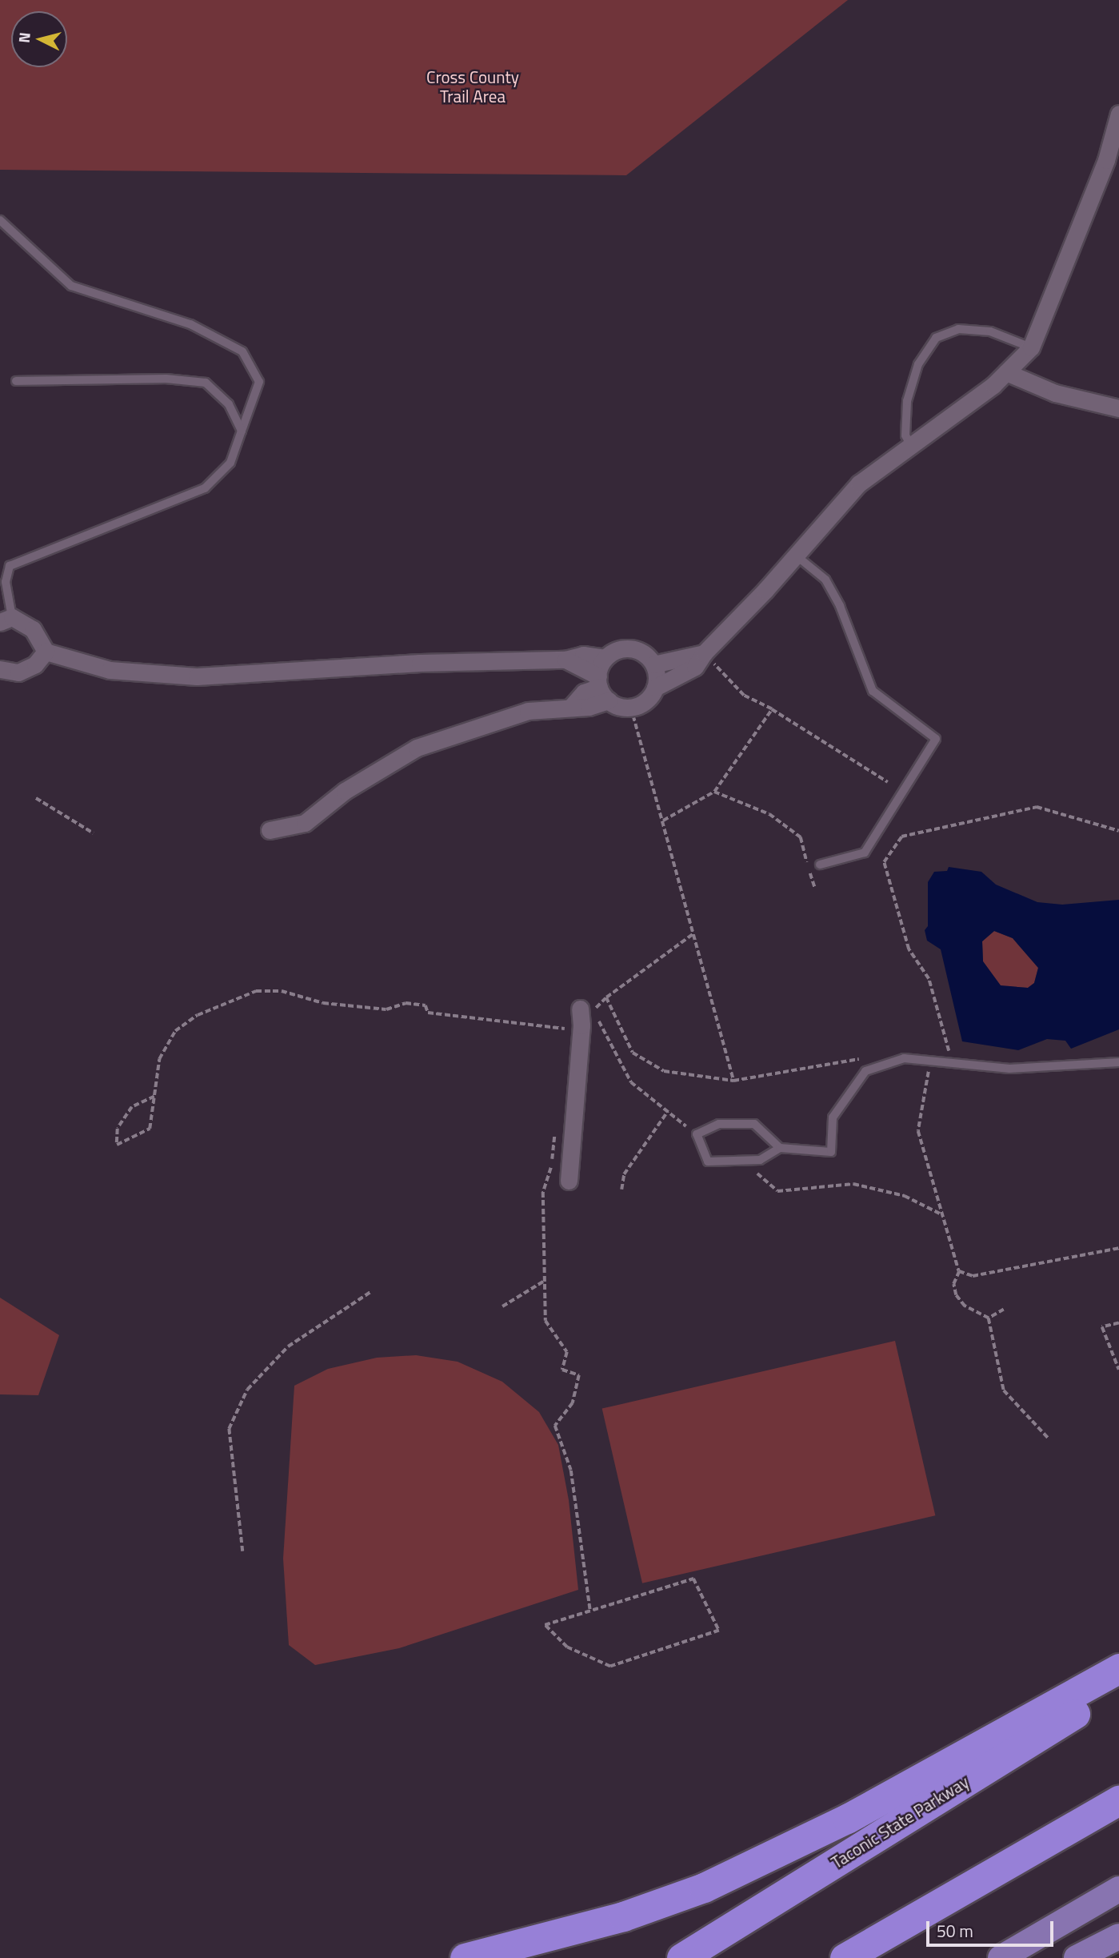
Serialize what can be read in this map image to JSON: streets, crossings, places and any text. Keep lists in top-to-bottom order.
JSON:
{
  "streets": {
    "highway": ["Taconic State Parkway"]
  },
  "parks": ["Cross County Trail Area"],
  "scale_bar": "50 m",
  "north": "left"
}
